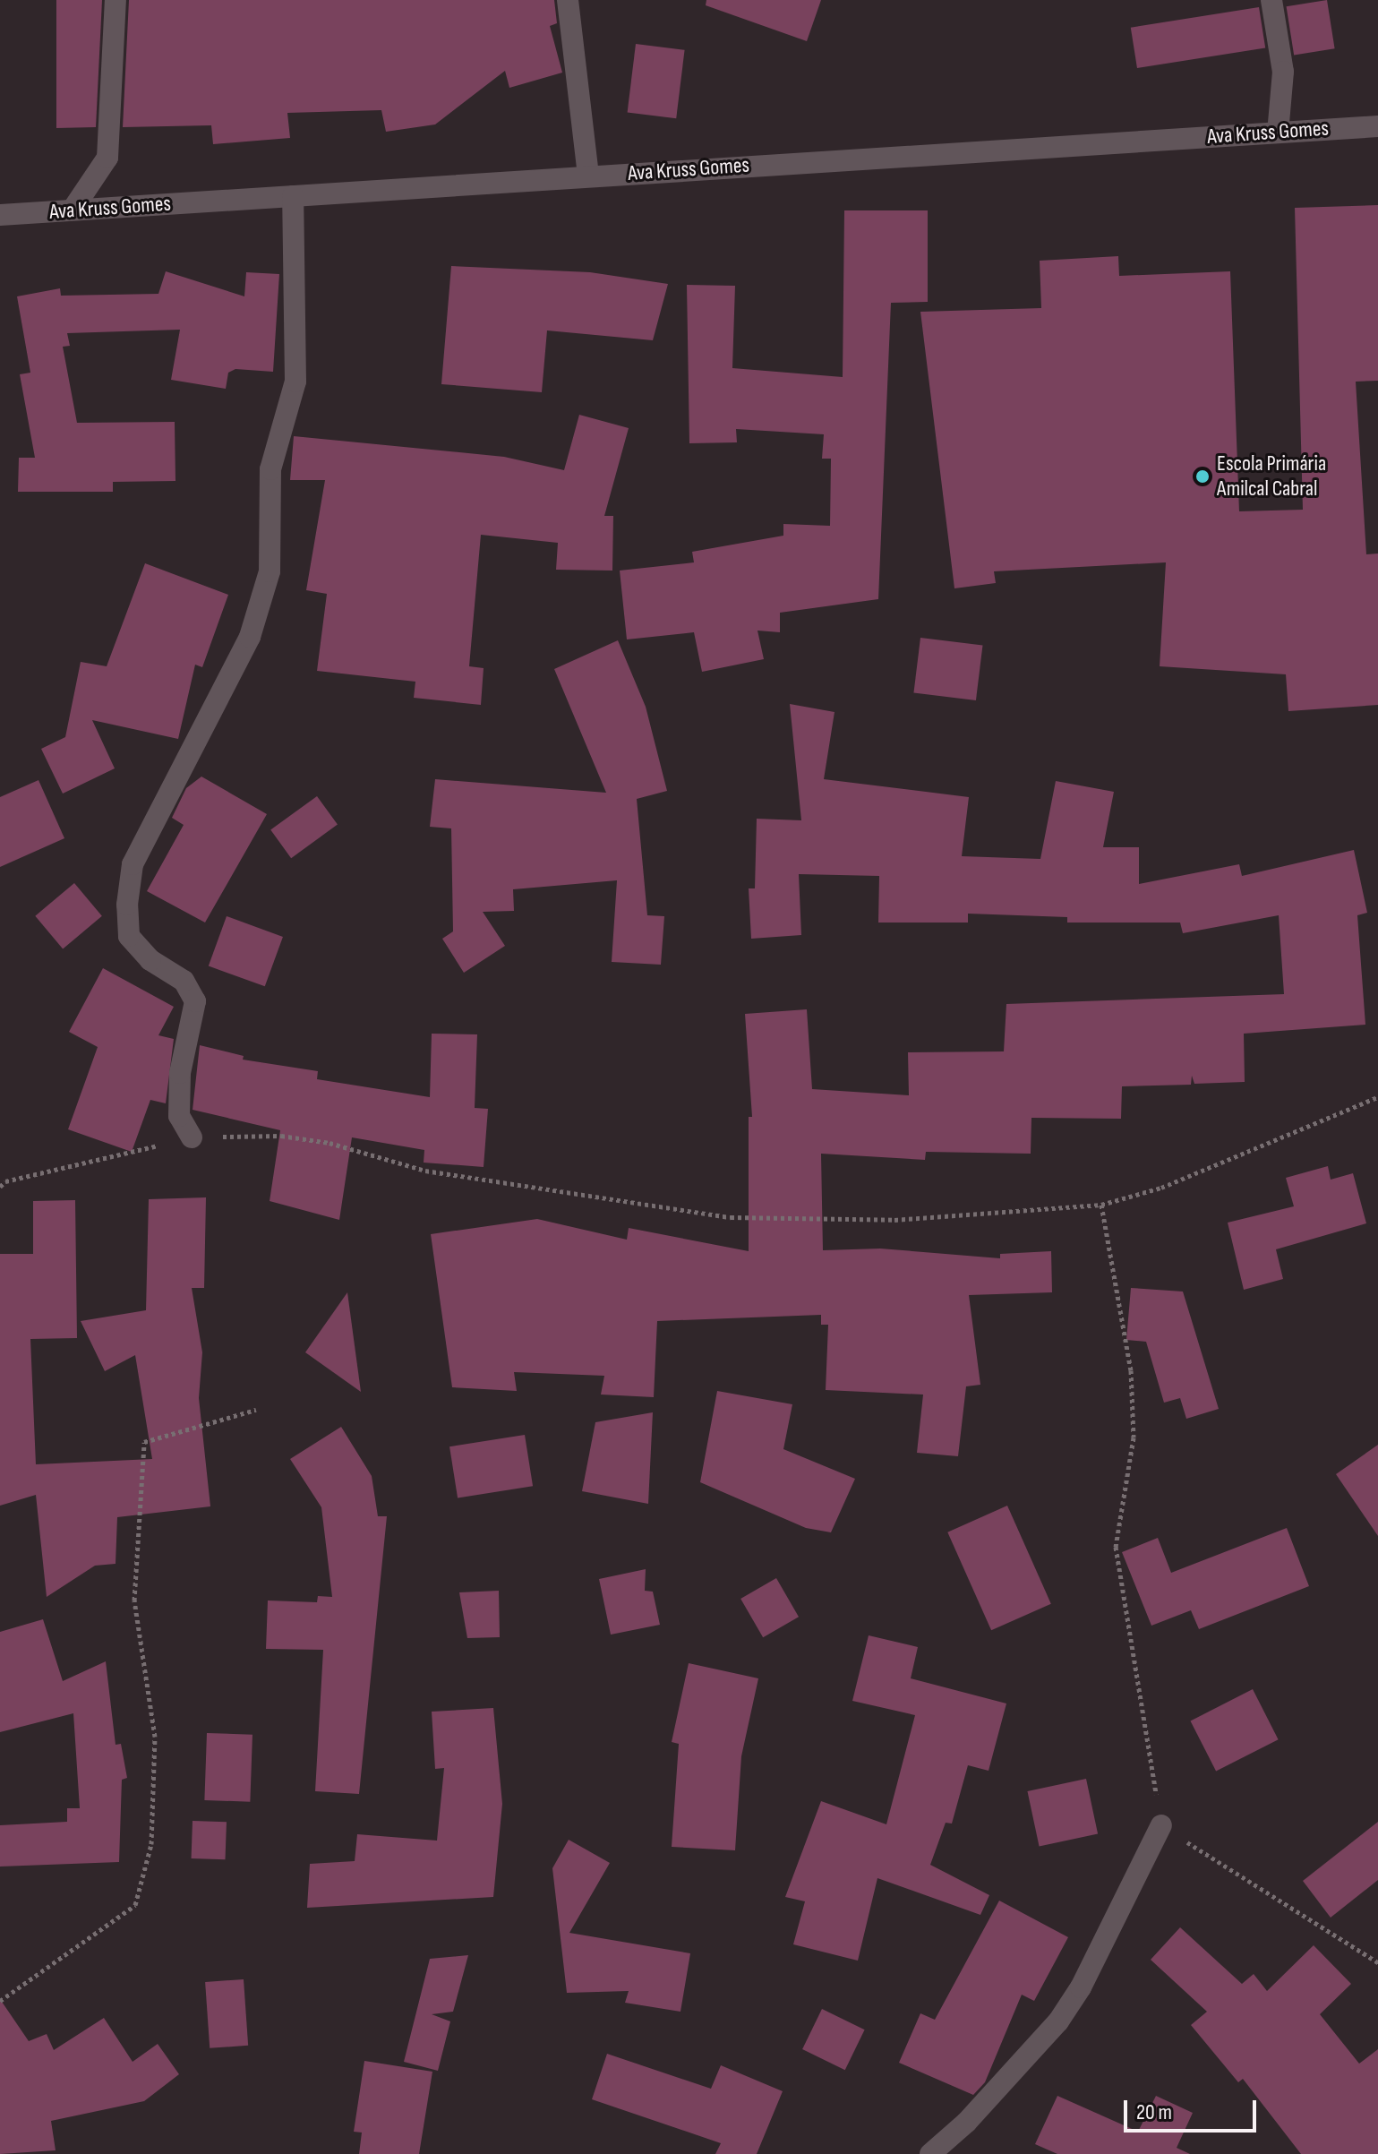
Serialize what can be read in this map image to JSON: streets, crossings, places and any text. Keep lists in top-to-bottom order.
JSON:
{
  "streets": {
    "street": ["Ava Kruss Gomes"]
  },
  "places": ["Escola Primária Amilcal Cabral"],
  "scale_bar": "20 m"
}
